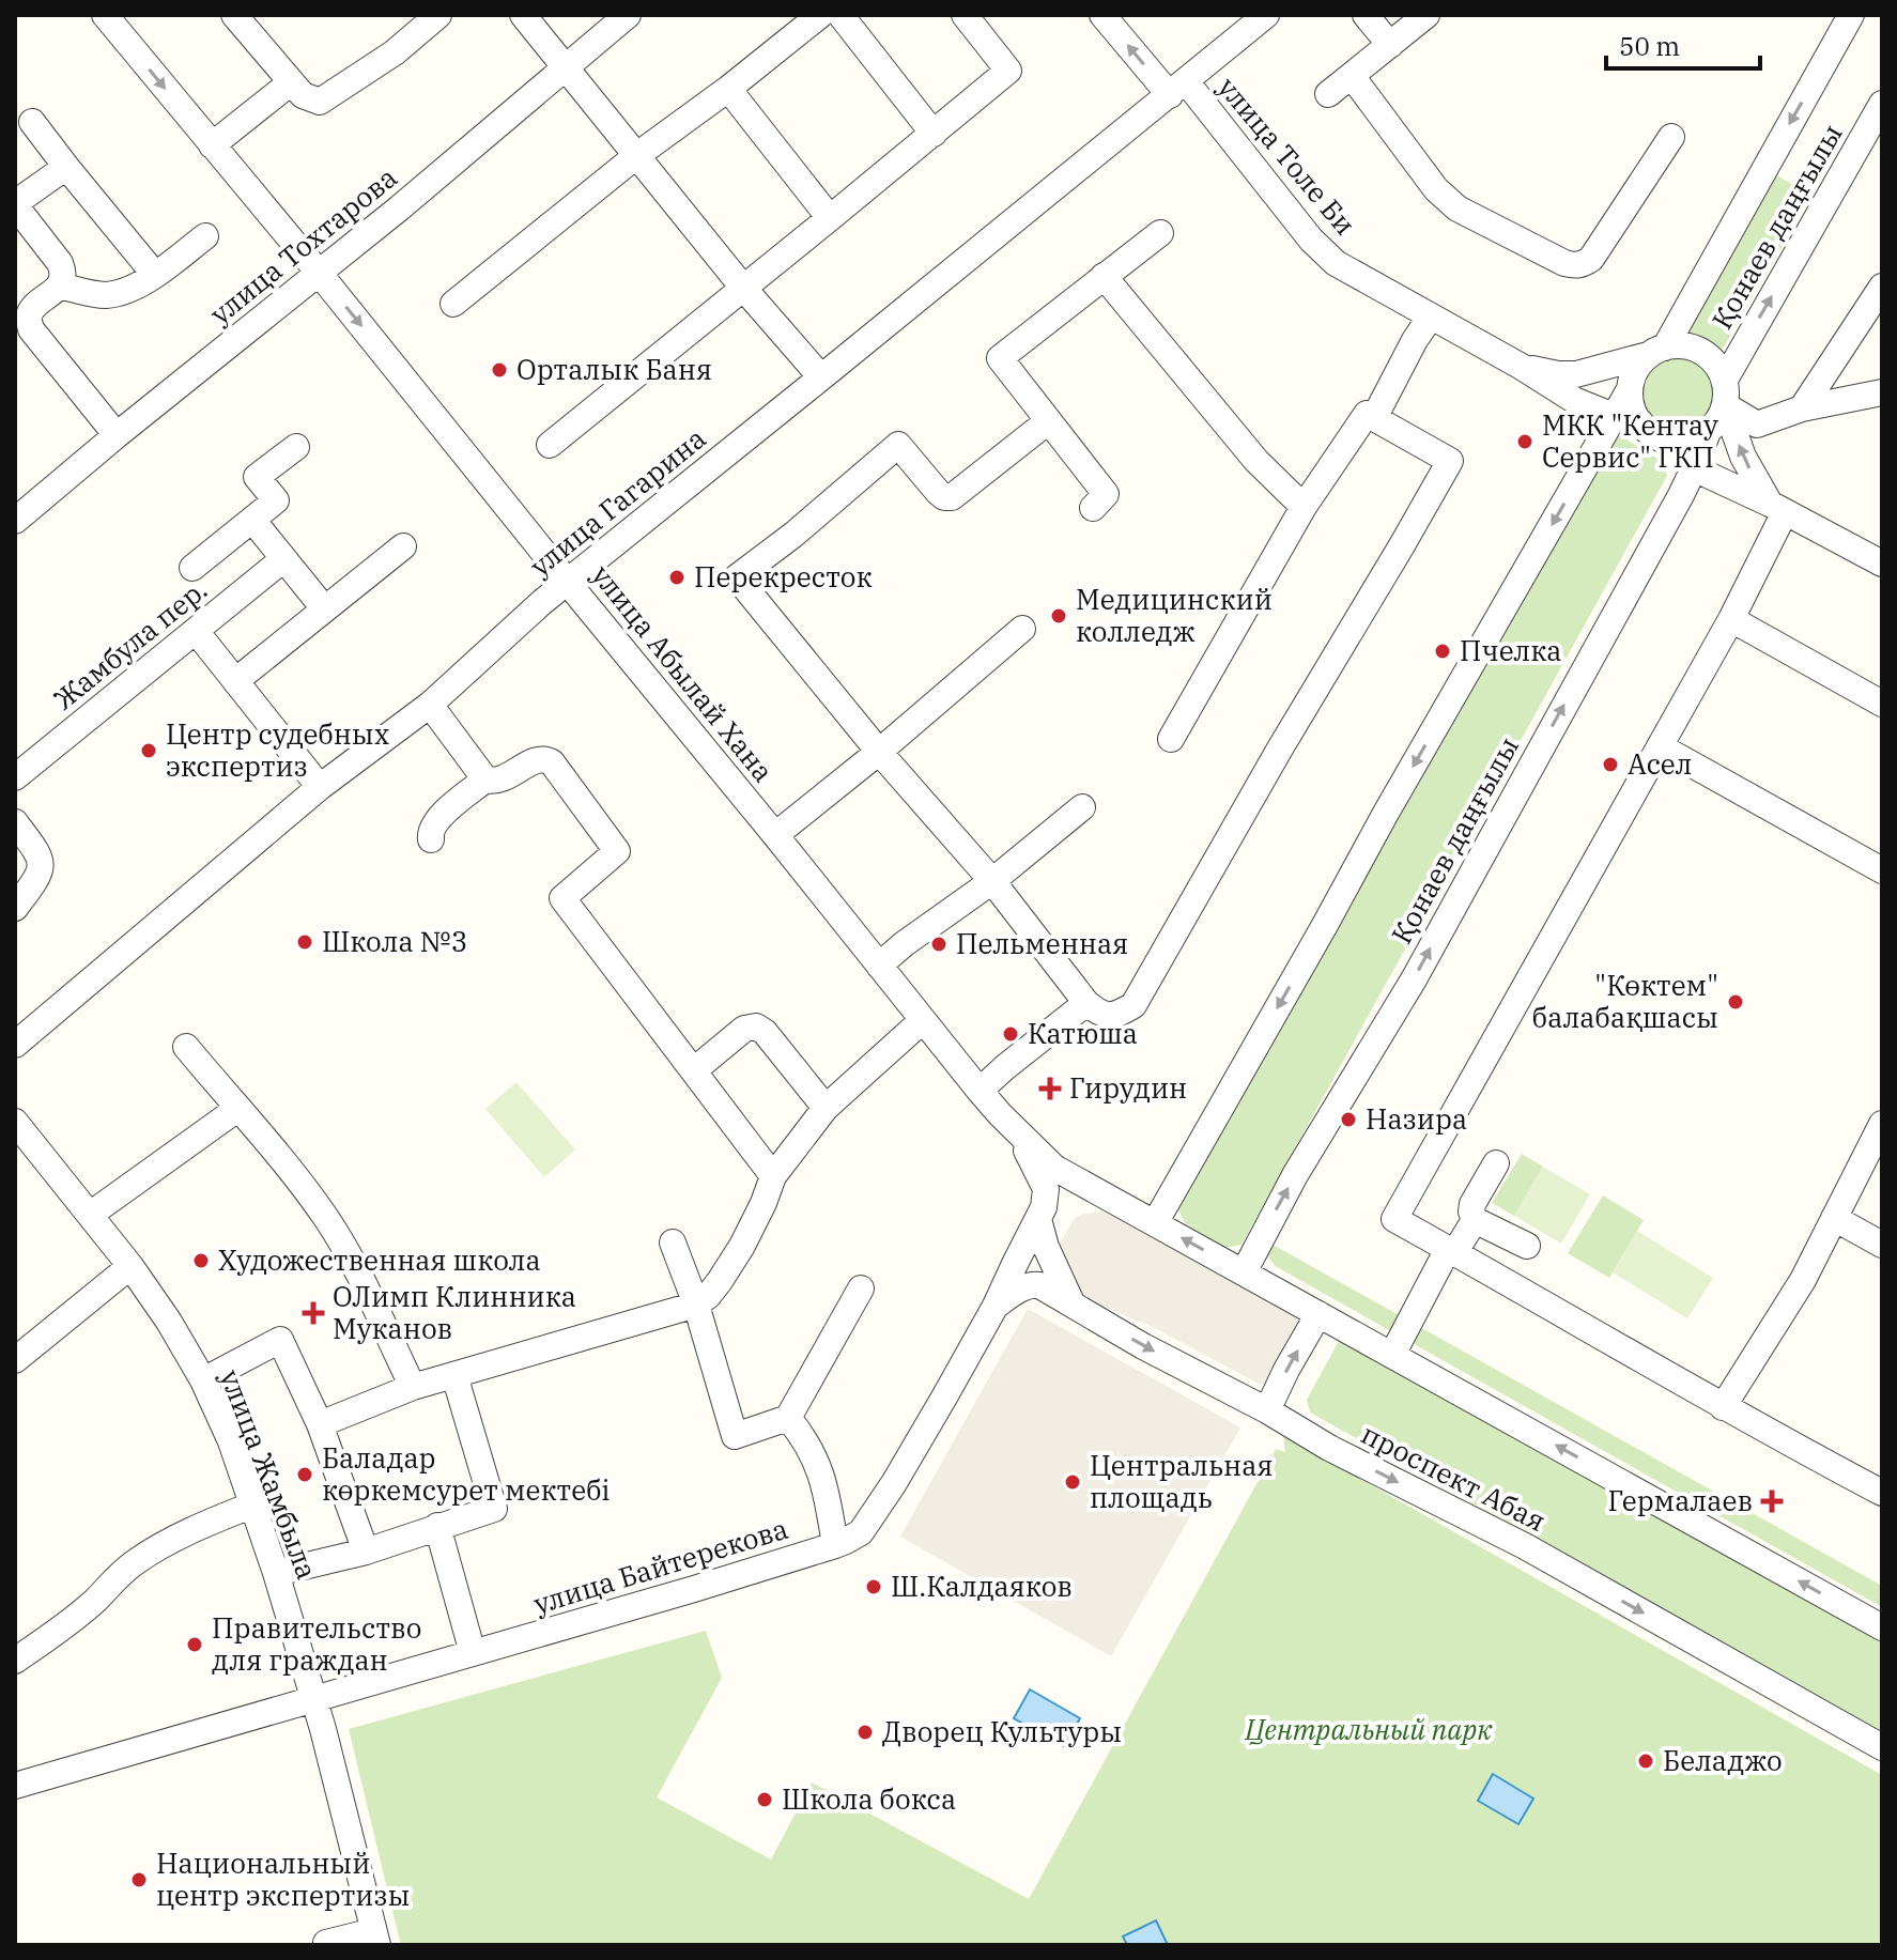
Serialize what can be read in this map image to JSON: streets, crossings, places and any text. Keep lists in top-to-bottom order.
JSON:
{
  "streets": {
    "street": [
      "улица Толе Би",
      "Қонаев даңғылы",
      "улица Тохтарова",
      "улица Гагарина",
      "Жамбула пер.",
      "улица Абылай Хана",
      "улица Жамбыла",
      "проспект Абая",
      "улица Байтерекова"
    ]
  },
  "crossings": [
    ["улица Толе Би", "Қонаев даңғылы"],
    ["улица Толе Би", "улица Гагарина"],
    ["Қонаев даңғылы", "улица Абылай Хана"],
    ["улица Тохтарова", "улица Абылай Хана"],
    ["улица Гагарина", "улица Абылай Хана"],
    ["улица Абылай Хана", "улица Байтерекова"],
    ["улица Жамбыла", "улица Байтерекова"],
    ["проспект Абая", "улица Байтерекова"]
  ],
  "parks": ["Центральный парк"],
  "places": {
    "other": [
      "Орталык Баня",
      "МКК \"Кентау Сервис\" ГКП",
      "Перекресток",
      "Медицинский колледж",
      "Пчелка",
      "Центр судебных экспертиз",
      "Асел",
      "Школа №3",
      "Пельменная",
      "\"Көктем\" балабақшасы",
      "Катюша",
      "Назира",
      "Художественная школа",
      "Баладар көркемсурет мектебі",
      "Центральная площадь",
      "Ш.Калдаяков",
      "Правительство для граждан",
      "Дворец Культуры",
      "Беладжо",
      "Школа бокса",
      "Национальный центр экспертизы"
    ],
    "health": ["Гирудин", "ОЛимп Клинника Муканов", "Гермалаев"]
  },
  "scale_bar": "50 m"
}
